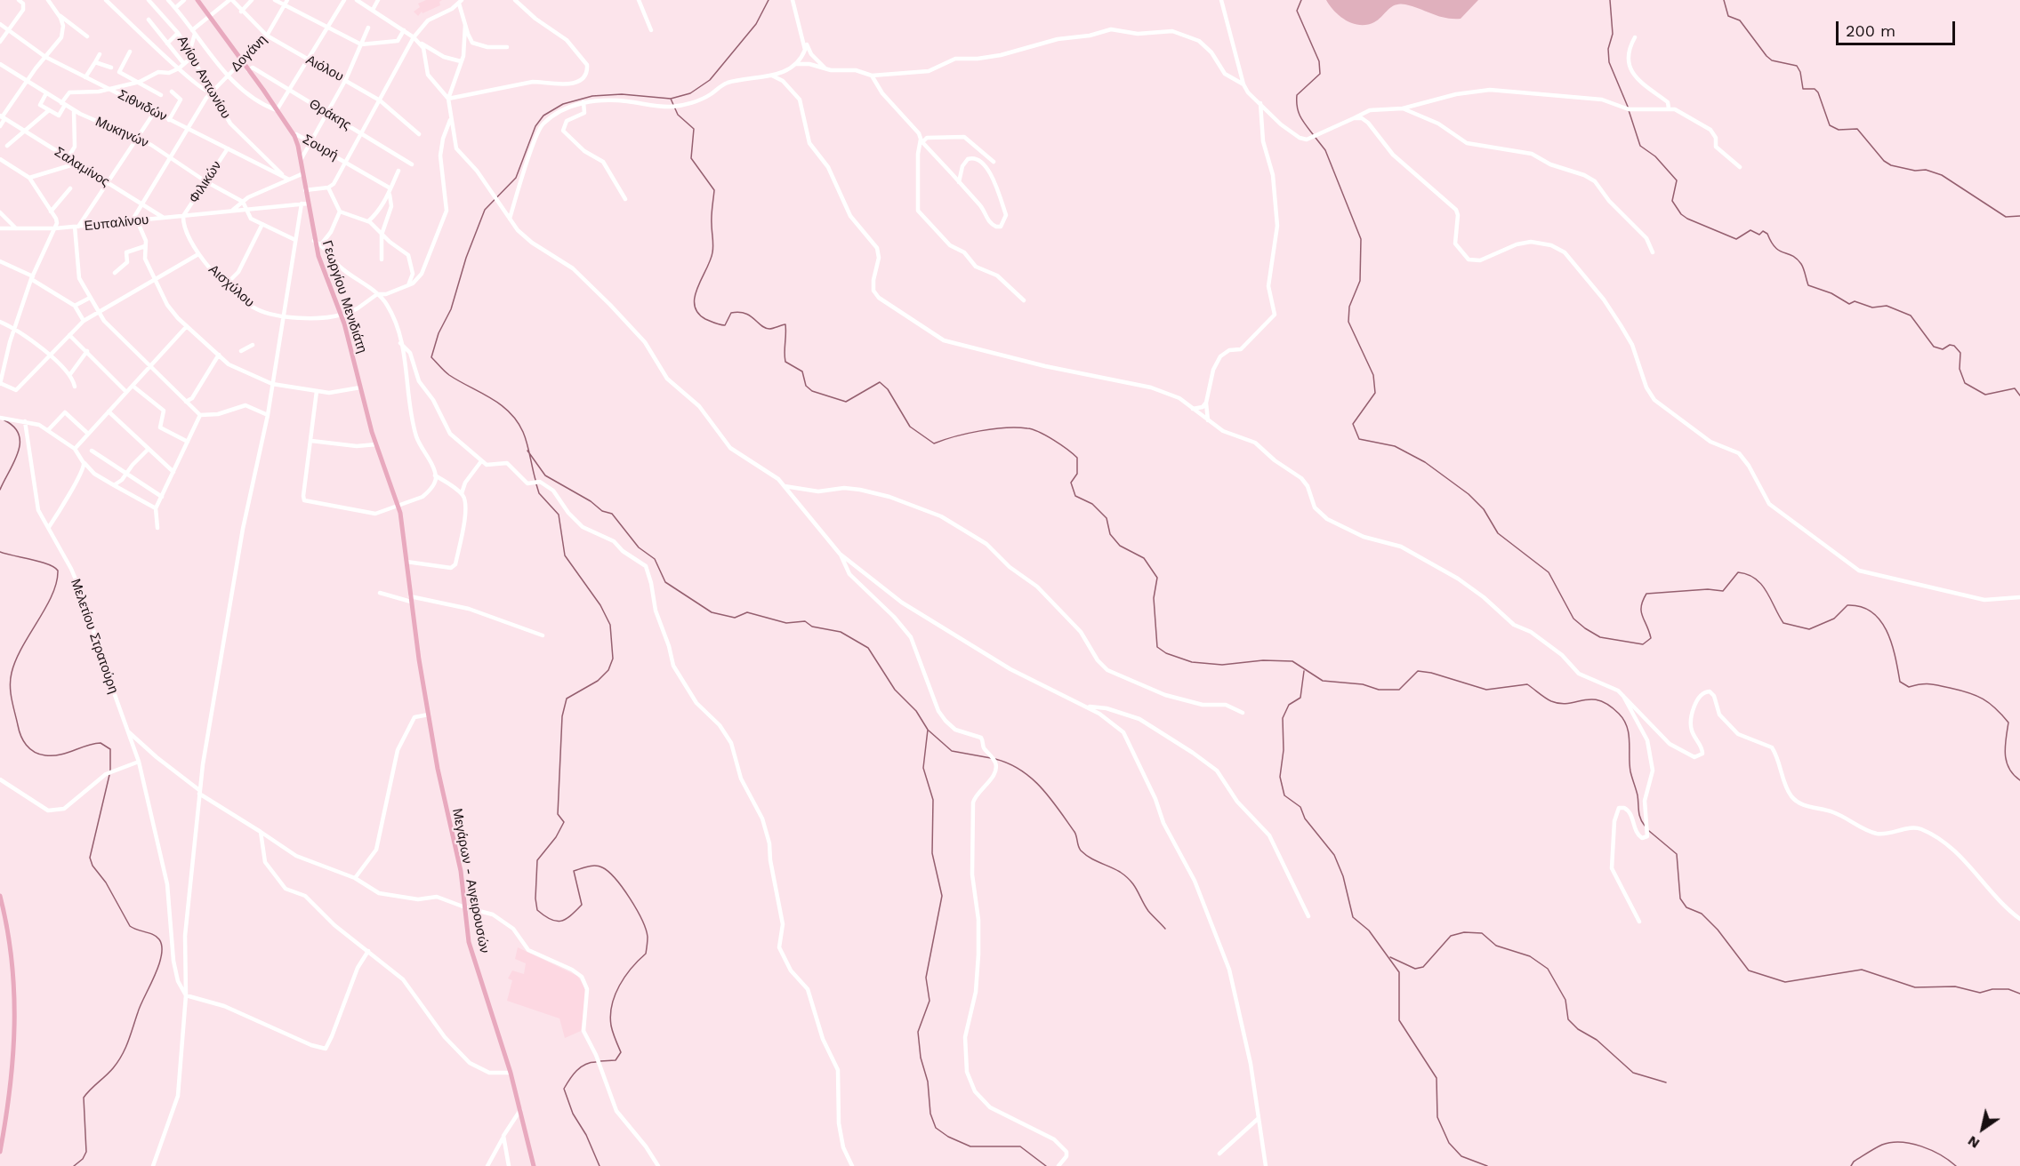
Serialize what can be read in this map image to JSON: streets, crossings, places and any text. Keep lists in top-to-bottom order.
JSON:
{
  "streets": {
    "main road": ["Γεωργίου Μενιδιάτη", "Μεγάρων - Αιγειρουσών"],
    "street": [
      "Δογάνη",
      "Αιόλου",
      "Αγίου Αντωνίου",
      "Σιθνιδών",
      "Θράκης",
      "Μυκηνών",
      "Σουρή",
      "Σαλαμίνος",
      "Φιλικών",
      "Ευπαλίνου",
      "Αισχύλου",
      "Μελετίου Στρατούρη"
    ]
  },
  "crossings": [
    ["Δογάνη", "Αιόλου"],
    ["Δογάνη", "Αγίου Αντωνίου"],
    ["Δογάνη", "Σιθνιδών"],
    ["Δογάνη", "Μυκηνών"],
    ["Δογάνη", "Σαλαμίνος"],
    ["Δογάνη", "Ευπαλίνου"],
    ["Δογάνη", "Γεωργίου Μενιδιάτη"],
    ["Αγίου Αντωνίου", "Σιθνιδών"],
    ["Σιθνιδών", "Φιλικών"],
    ["Θράκης", "Γεωργίου Μενιδιάτη"],
    ["Μυκηνών", "Φιλικών"],
    ["Σουρή", "Γεωργίου Μενιδιάτη"],
    ["Σαλαμίνος", "Ευπαλίνου"],
    ["Φιλικών", "Ευπαλίνου"],
    ["Φιλικών", "Αισχύλου"],
    ["Ευπαλίνου", "Αισχύλου"],
    ["Ευπαλίνου", "Γεωργίου Μενιδιάτη"],
    ["Αισχύλου", "Γεωργίου Μενιδιάτη"],
    ["Γεωργίου Μενιδιάτη", "Μεγάρων - Αιγειρουσών"]
  ],
  "scale_bar": "200 m",
  "north": "bottom left"
}
